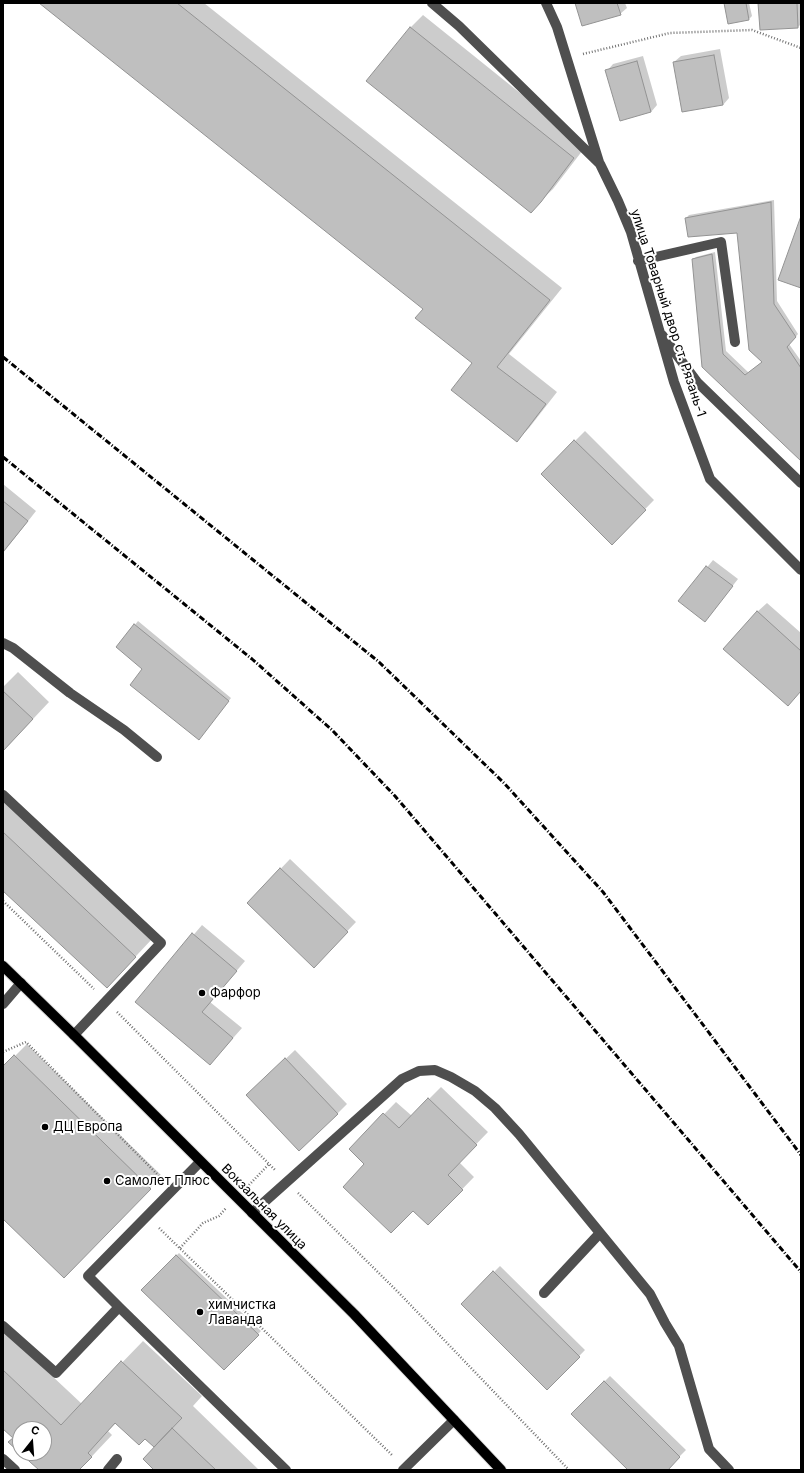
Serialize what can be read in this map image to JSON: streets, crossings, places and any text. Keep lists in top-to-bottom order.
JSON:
{
  "streets": {
    "main road": ["Вокзальная улица"],
    "lane": ["улица Товарный двор ст. Рязань-1"]
  },
  "places": [
    "Фарфор",
    "ДЦ Европа",
    "Самолет Плюс",
    "химчистка Лаванда"
  ],
  "north": "top"
}
